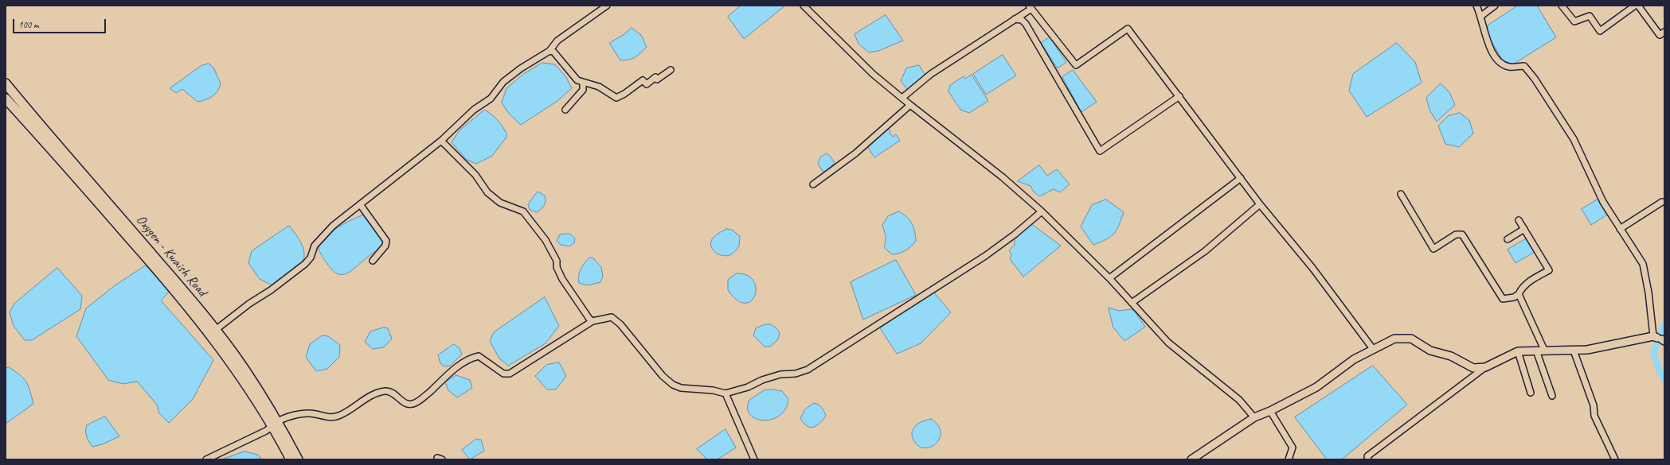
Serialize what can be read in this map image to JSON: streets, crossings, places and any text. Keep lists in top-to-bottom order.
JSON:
{
  "streets": {
    "main road": ["Oxygen - Kwaish Road"]
  },
  "scale_bar": "100 m"
}
